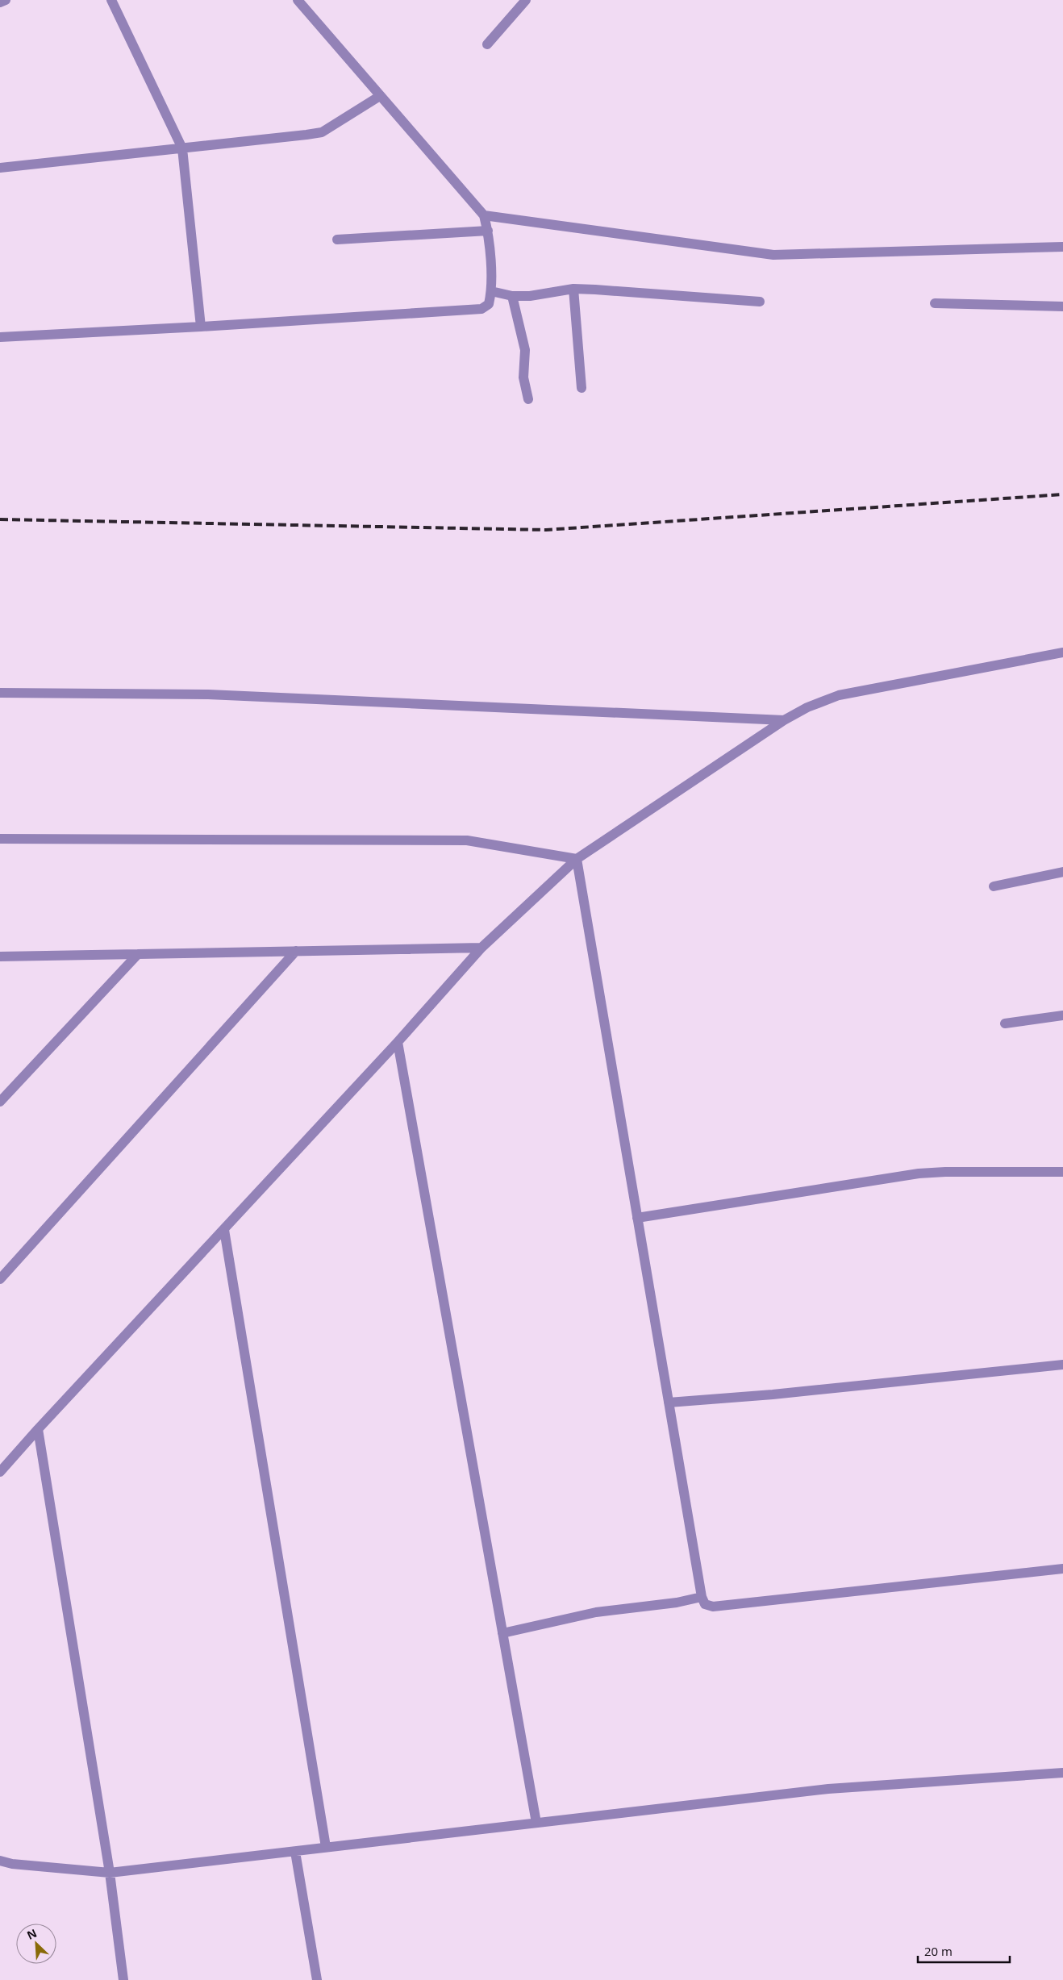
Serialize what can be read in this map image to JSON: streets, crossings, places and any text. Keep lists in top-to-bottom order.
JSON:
{
  "scale_bar": "20 m",
  "north": "top left"
}
